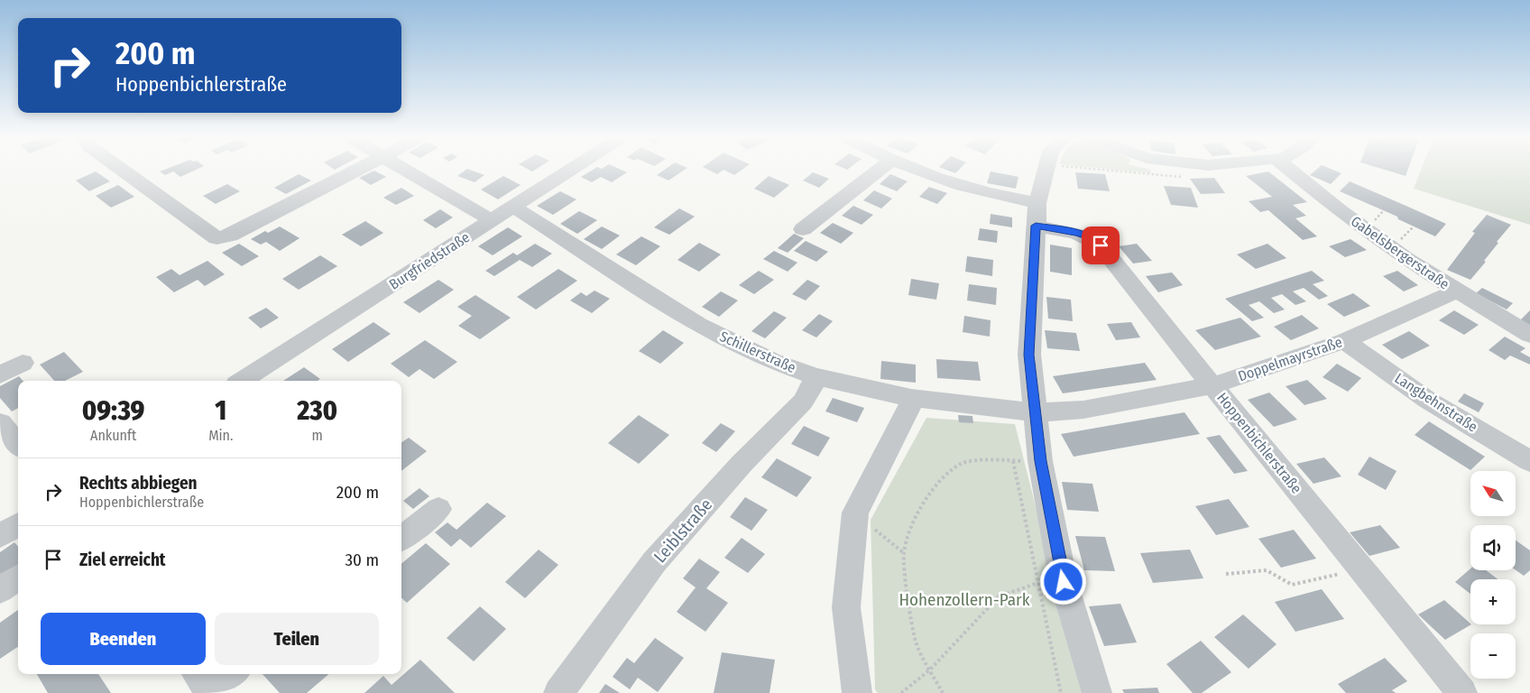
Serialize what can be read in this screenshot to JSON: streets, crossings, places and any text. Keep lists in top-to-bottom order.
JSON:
{
  "streets": {
    "street": [
      "Gabelsbergerstraße",
      "Burgfriedstraße",
      "Schillerstraße",
      "Doppelmayrstraße",
      "Langbehnstraße",
      "Hoppenbichlerstraße",
      "Leiblstraße"
    ]
  },
  "crossings": [
    ["Gabelsbergerstraße", "Doppelmayrstraße"],
    ["Burgfriedstraße", "Schillerstraße"],
    ["Schillerstraße", "Doppelmayrstraße"],
    ["Schillerstraße", "Leiblstraße"],
    ["Doppelmayrstraße", "Langbehnstraße"],
    ["Doppelmayrstraße", "Hoppenbichlerstraße"]
  ],
  "parks": ["Hohenzollern-Park"],
  "north": "top left",
  "page": {
    "turn": ["200 m", "Hoppenbichlerstraße"],
    "eta": [
      "09:39",
      "Ankunft",
      "1",
      "Min.",
      "230",
      "m"
    ],
    "list": [
      {
        "name": "Rechts abbiegen",
        "note": "Hoppenbichlerstraße",
        "value": "200 m"
      },
      {
        "name": "Ziel erreicht",
        "value": "30 m"
      }
    ],
    "map_buttons": ["+", "−"],
    "buttons": ["Beenden", "Teilen"]
  }
}
